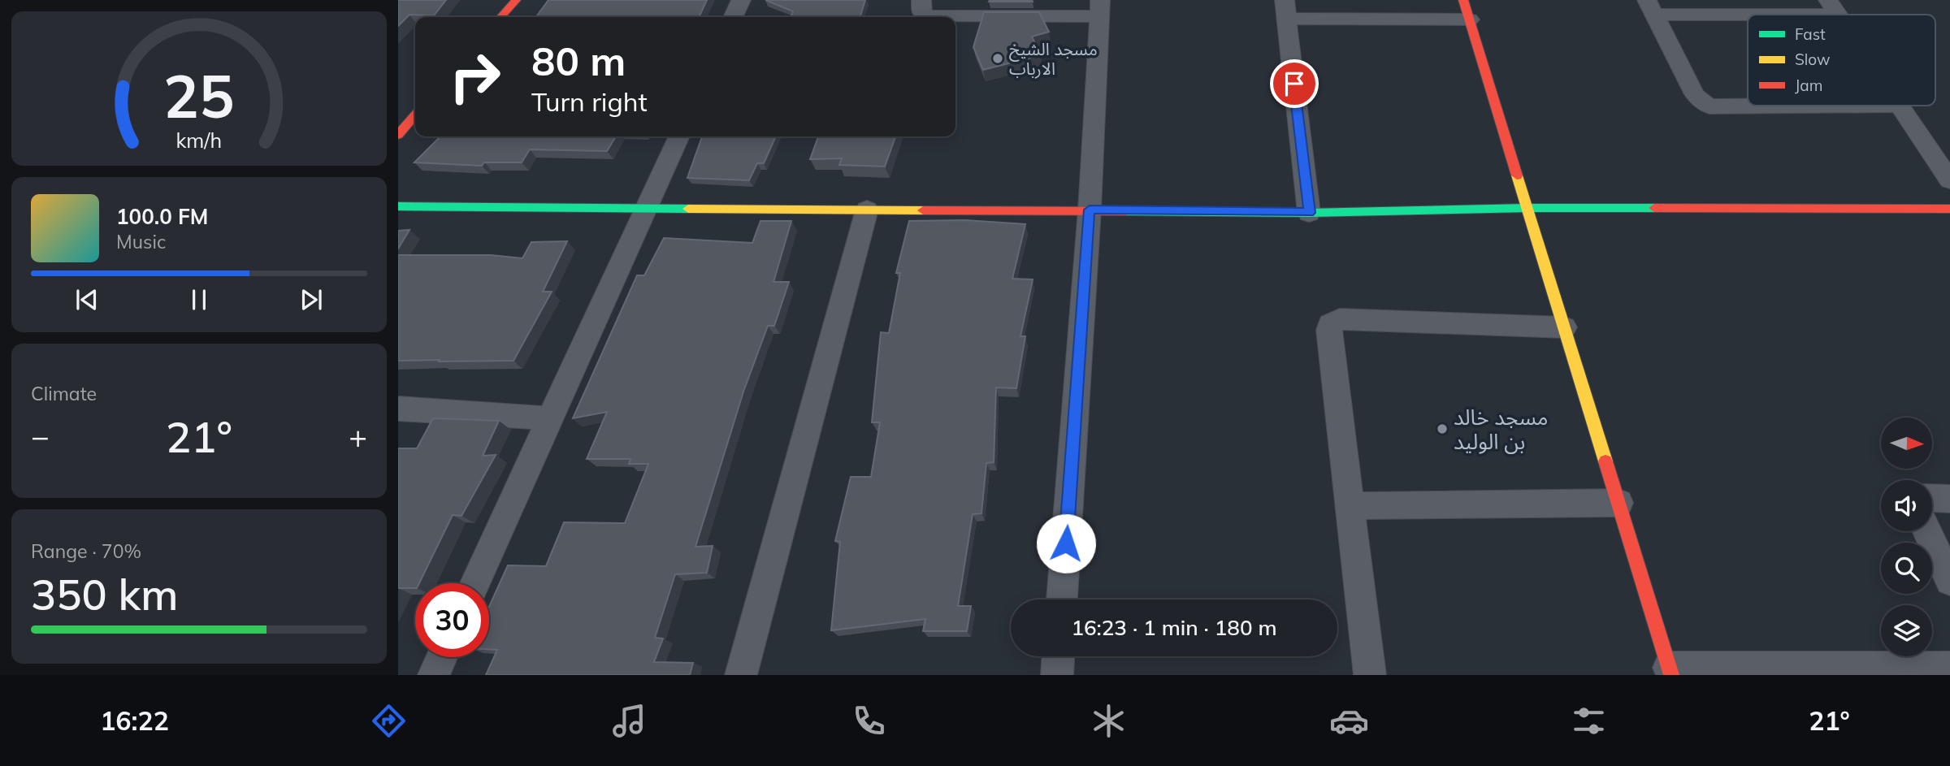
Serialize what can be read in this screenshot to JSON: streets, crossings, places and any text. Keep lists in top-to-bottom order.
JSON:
{
  "places": ["مسجد الشيخ الارباب", "مسجد خالد بن الوليد"],
  "legend": ["Fast", "Slow", "Jam"],
  "north": "right",
  "page": {
    "turn": ["80 m", "Turn right"],
    "song": ["100.0 FM", "Music"],
    "tile": [
      "Climate",
      ["Range · 70%", "350 km"]
    ],
    "heat": ["−", "21°", "+"],
    "limit": "30",
    "trip": "16:23 · 1 min · 180 m",
    "tabs": ["16:22", "21°"],
    "gauge": ["25", "km/h"]
  }
}
